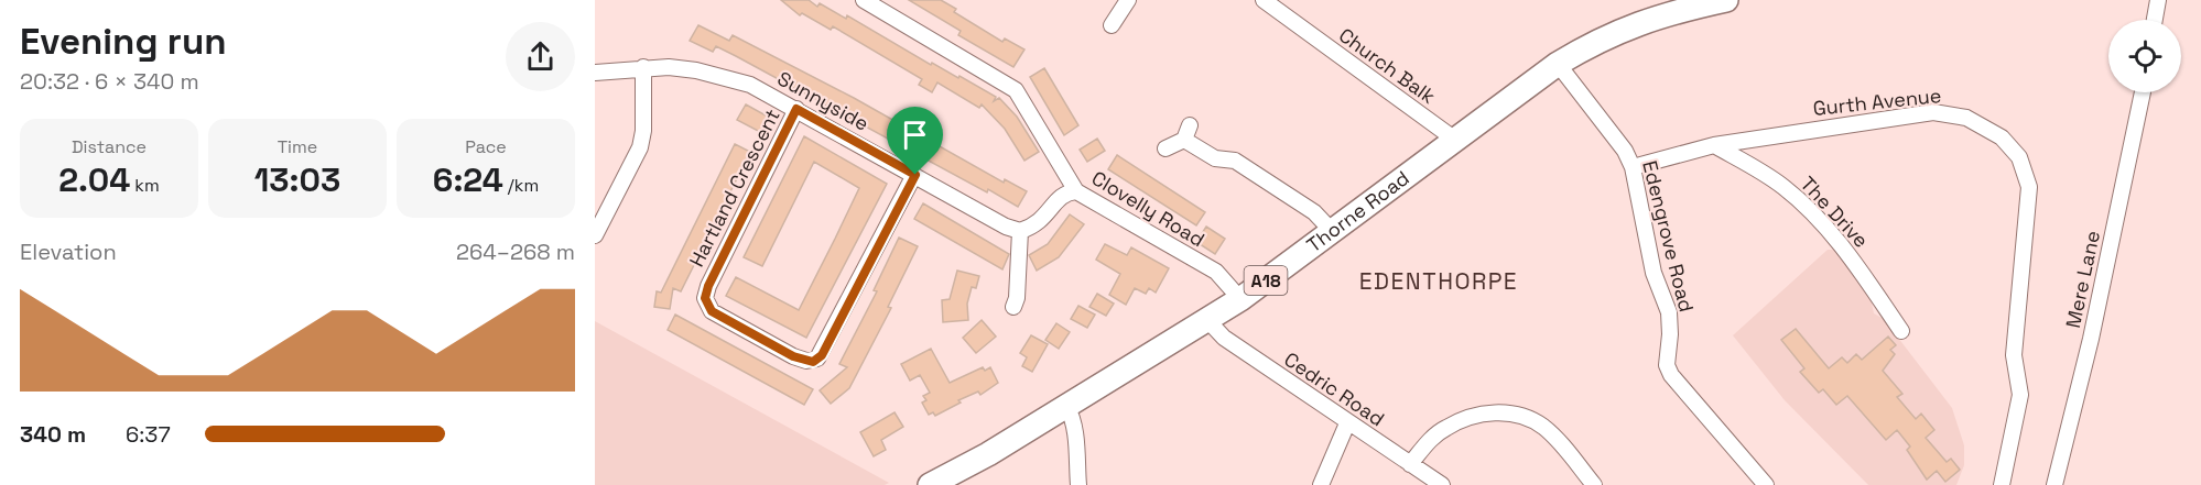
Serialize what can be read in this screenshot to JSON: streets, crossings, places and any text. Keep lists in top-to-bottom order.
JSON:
{
  "streets": {
    "main road": ["Thorne Road", "A18"],
    "street": [
      "Church Balk",
      "Sunnyside",
      "Gurth Avenue",
      "Hartland Crescent",
      "Clovelly Road",
      "The Drive",
      "Edengrove Road",
      "Mere Lane",
      "Cedric Road"
    ]
  },
  "crossings": [
    ["Church Balk", "Thorne Road"],
    ["Sunnyside", "Hartland Crescent"],
    ["Gurth Avenue", "The Drive"],
    ["Gurth Avenue", "Edengrove Road"],
    ["Clovelly Road", "Thorne Road"],
    ["Thorne Road", "Edengrove Road"],
    ["Thorne Road", "Cedric Road"]
  ],
  "districts": ["EDENTHORPE"],
  "page": {
    "heading": ["Evening run", "20:32 · 6 × 340 m"],
    "stats": [
      ["Distance", "2.04 km"],
      ["Time", "13:03"],
      ["Pace", "6:24 /km"]
    ],
    "chart": ["Elevation", "264–268 m"],
    "list": [
      {
        "name": "340 m",
        "note": "6:37"
      }
    ]
  }
}
